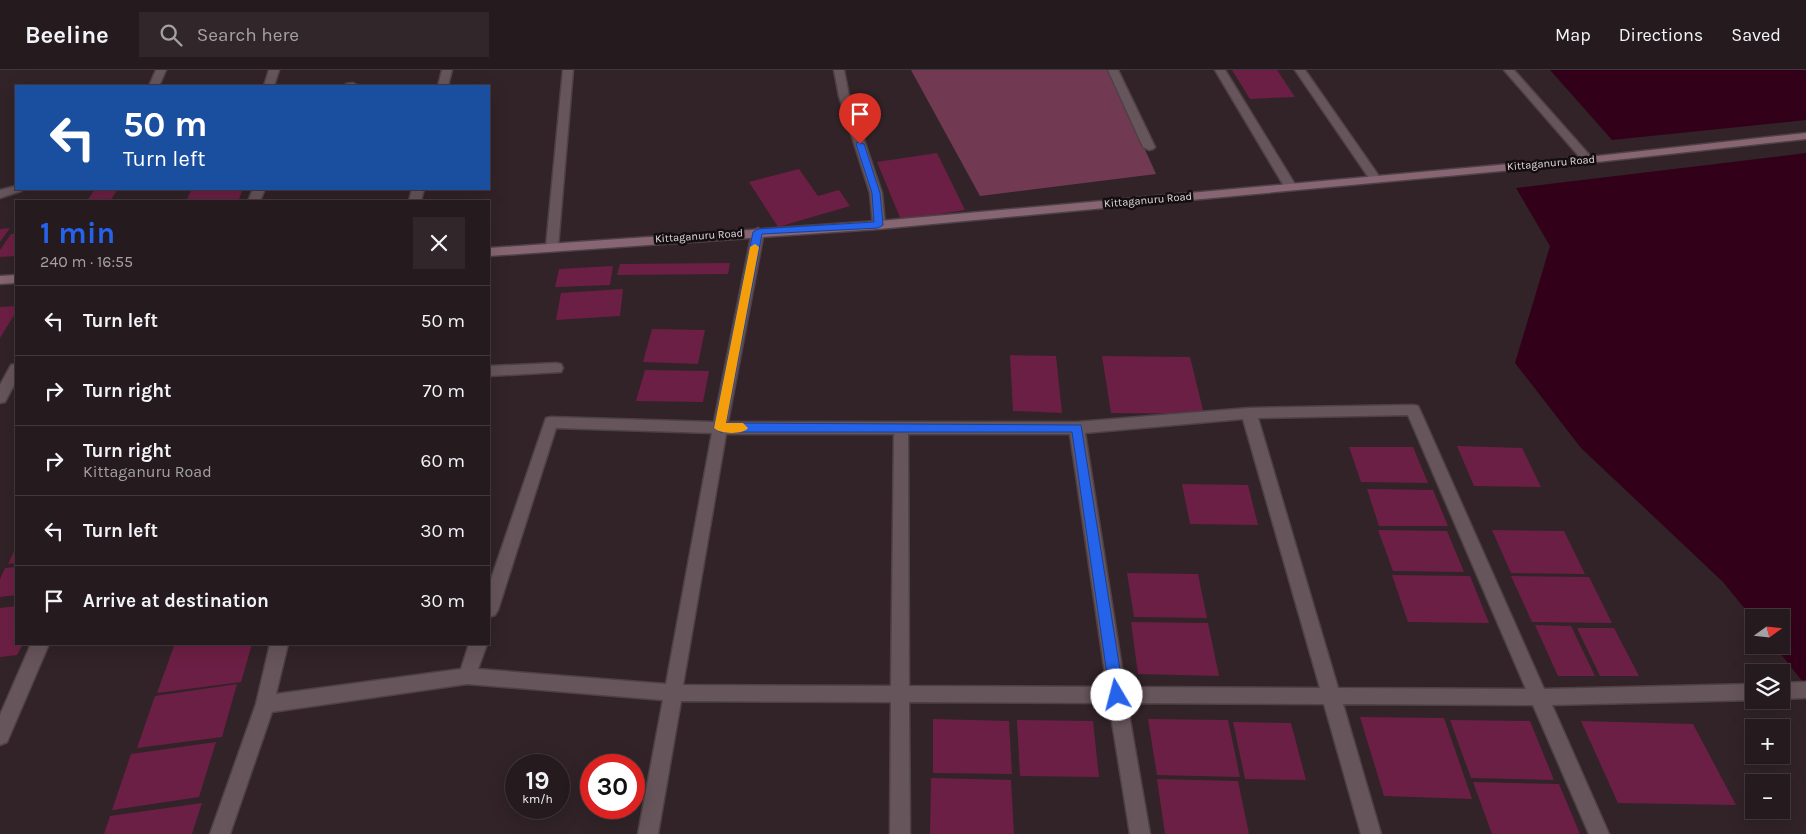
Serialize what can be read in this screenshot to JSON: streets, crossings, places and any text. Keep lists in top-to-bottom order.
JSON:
{
  "streets": {
    "street": ["Kittaganuru Road"]
  },
  "north": "right",
  "page": {
    "header": "Beeline",
    "search": "Search here",
    "nav": ["Map", "Directions", "Saved"],
    "turn": ["50 m", "Turn left"],
    "heading": ["1 min", "240 m · 16:55"],
    "list": [
      {
        "name": "Turn left",
        "value": "50 m"
      },
      {
        "name": "Turn right",
        "value": "70 m"
      },
      {
        "name": "Turn right",
        "note": "Kittaganuru Road",
        "value": "60 m"
      },
      {
        "name": "Turn left",
        "value": "30 m"
      },
      {
        "name": "Arrive at destination",
        "value": "30 m"
      }
    ],
    "map_buttons": ["+", "−"],
    "speed": "19 km/h",
    "limit": "30"
  }
}
